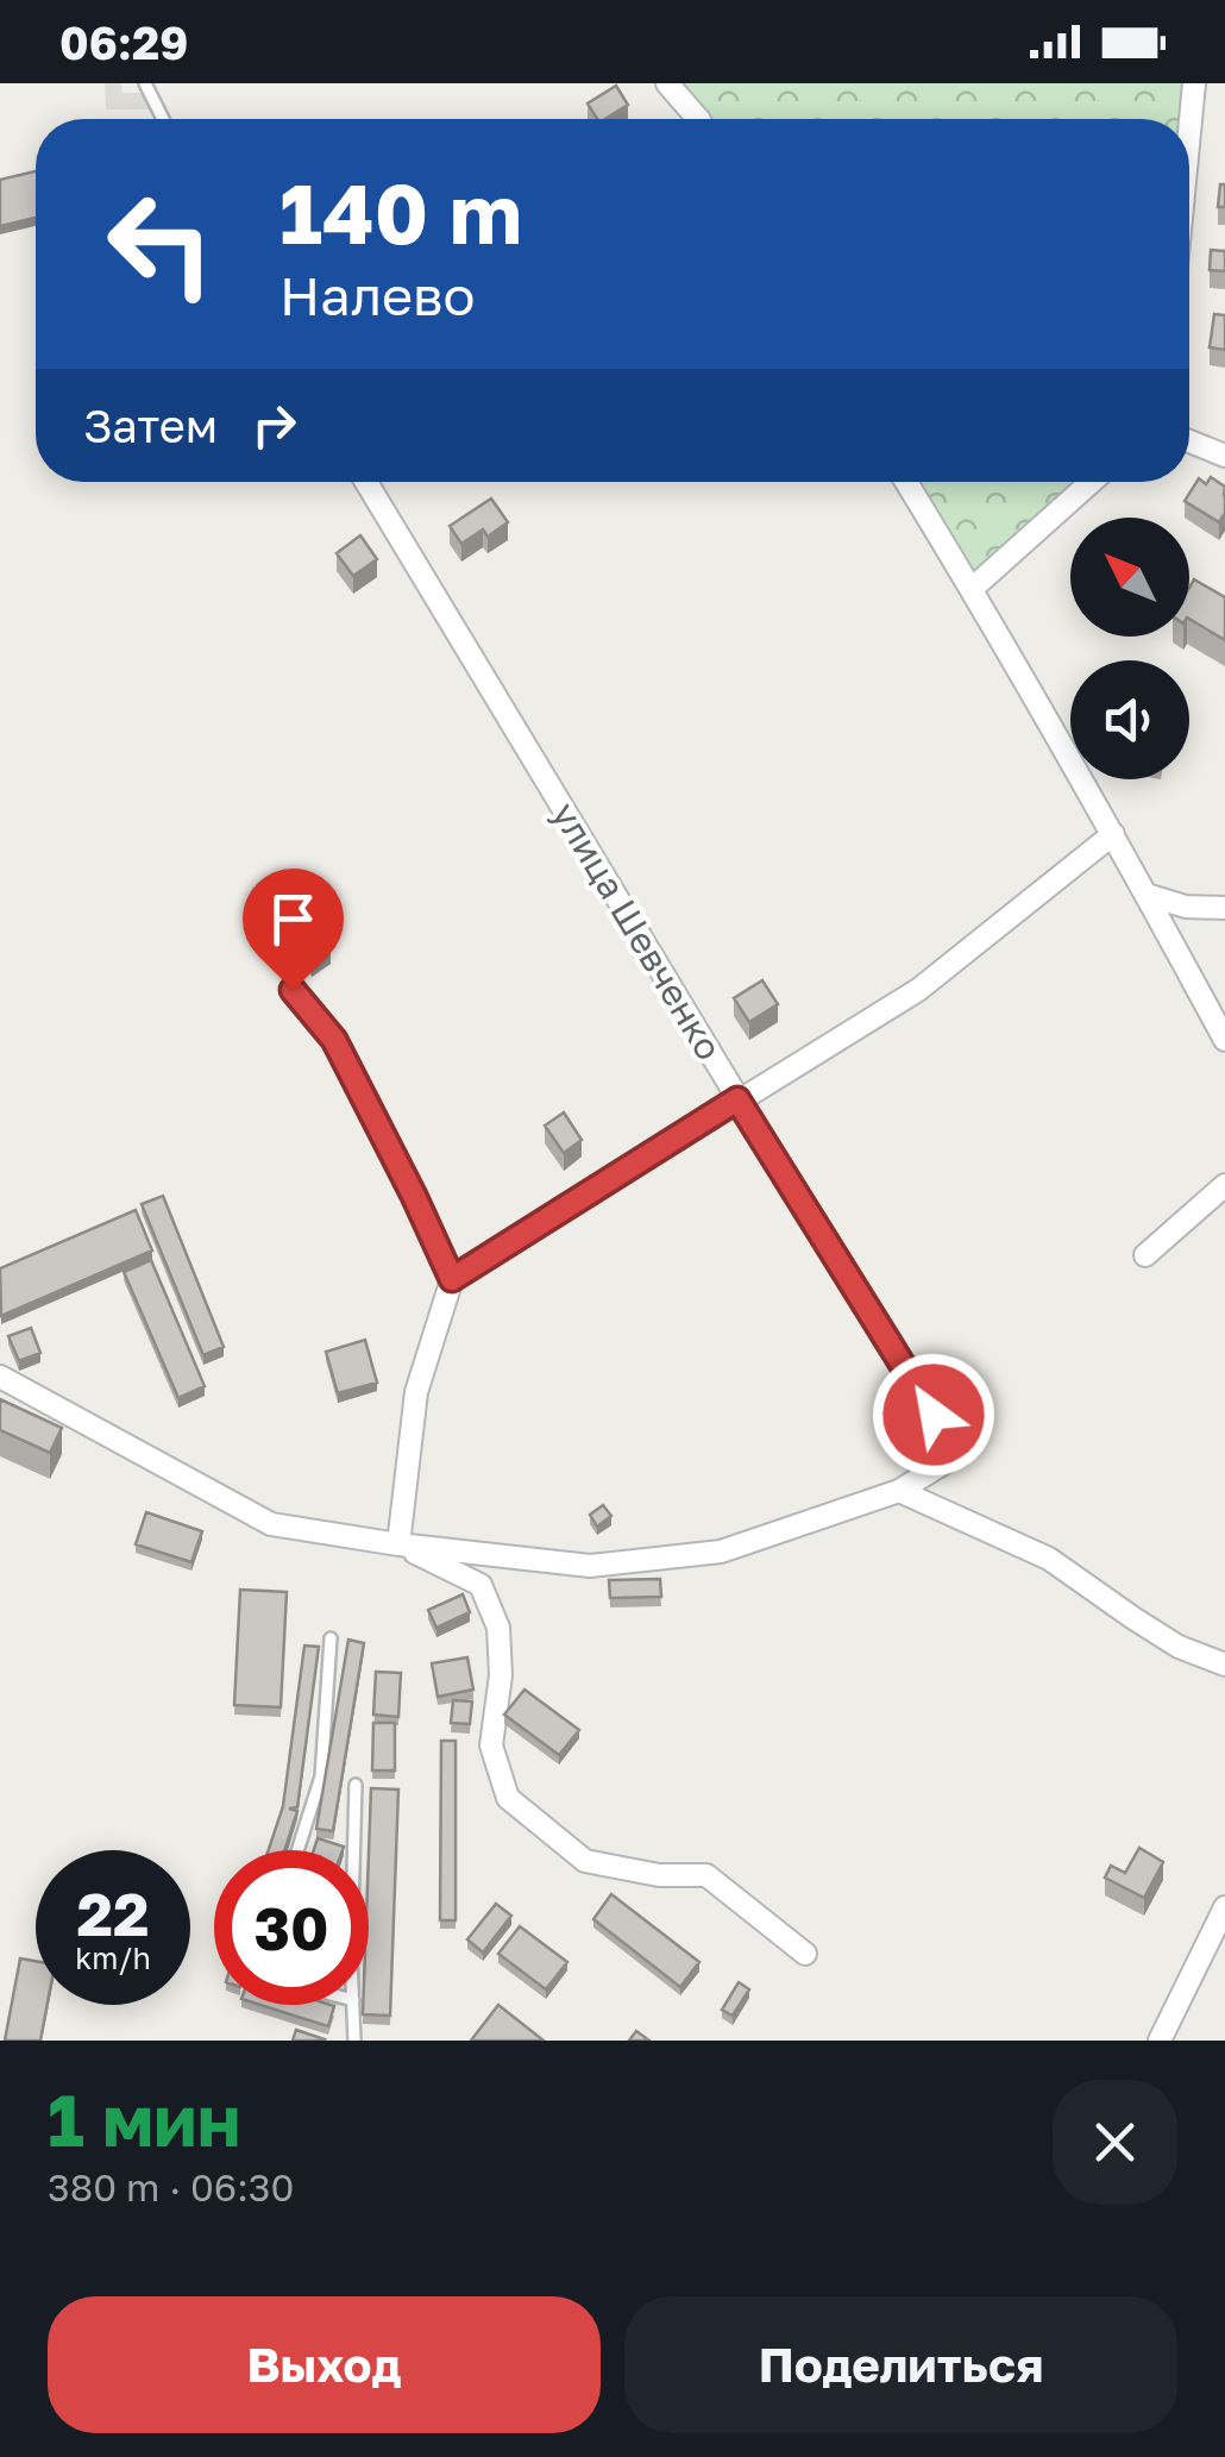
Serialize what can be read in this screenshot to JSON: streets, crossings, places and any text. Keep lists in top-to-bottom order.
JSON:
{
  "streets": {
    "street": ["улица Шевченко"]
  },
  "north": "top left",
  "page": {
    "status": "06:29",
    "turn": ["140 m", "Налево"],
    "then": "Затем",
    "speed": "22 km/h",
    "limit": "30",
    "heading": ["1 мин", "380 m · 06:30"],
    "buttons": ["Выход", "Поделиться"]
  }
}
